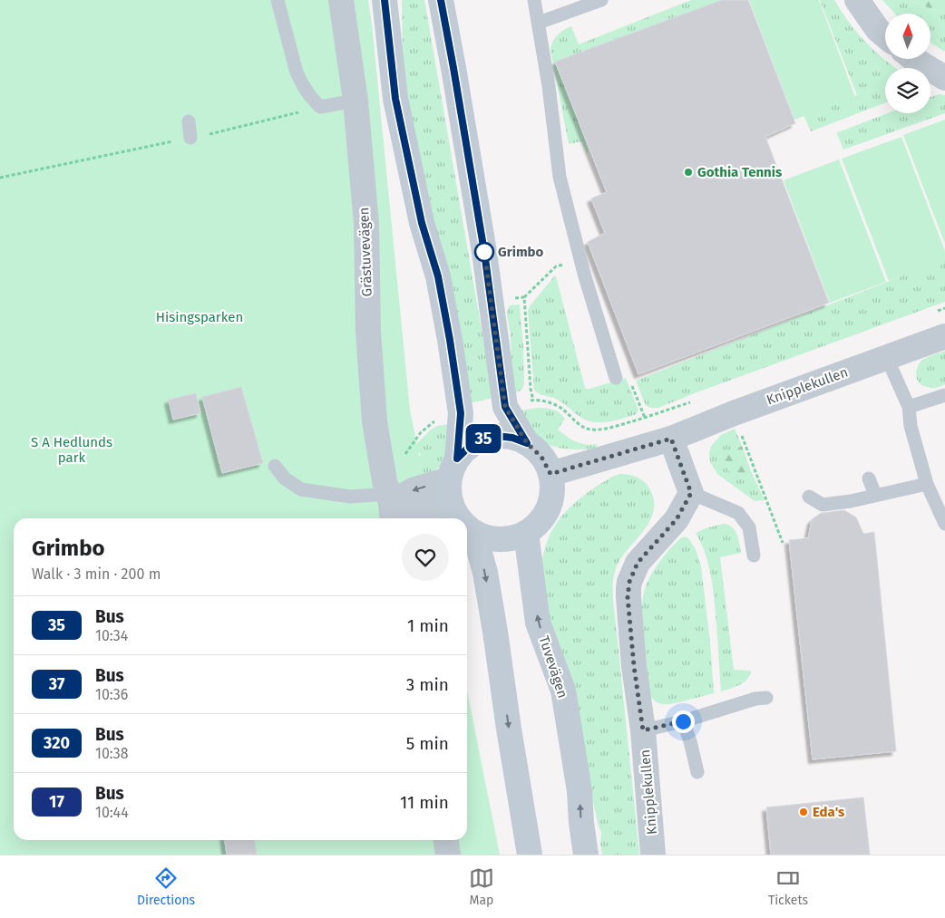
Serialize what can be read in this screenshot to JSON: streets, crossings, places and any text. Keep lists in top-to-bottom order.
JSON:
{
  "streets": {
    "main road": ["Tuvevägen"],
    "street": ["Grästuvevägen", "Knipplekullen"]
  },
  "parks": ["Hisingsparken", "S A Hedlunds park"],
  "places": ["Gothia Tennis", "Grimbo", "Eda's"],
  "lines": ["bus line 35"],
  "north": "top",
  "page": {
    "on_map": "35",
    "heading": ["Grimbo", "Walk · 3 min · 200 m"],
    "list": [
      {
        "mark": "35",
        "name": "Bus",
        "note": "10:34",
        "value": "1 min"
      },
      {
        "mark": "37",
        "name": "Bus",
        "note": "10:36",
        "value": "3 min"
      },
      {
        "mark": "320",
        "name": "Bus",
        "note": "10:38",
        "value": "5 min"
      },
      {
        "mark": "17",
        "name": "Bus",
        "note": "10:44",
        "value": "11 min"
      }
    ],
    "tabs": ["Directions", "Map", "Tickets"]
  }
}
